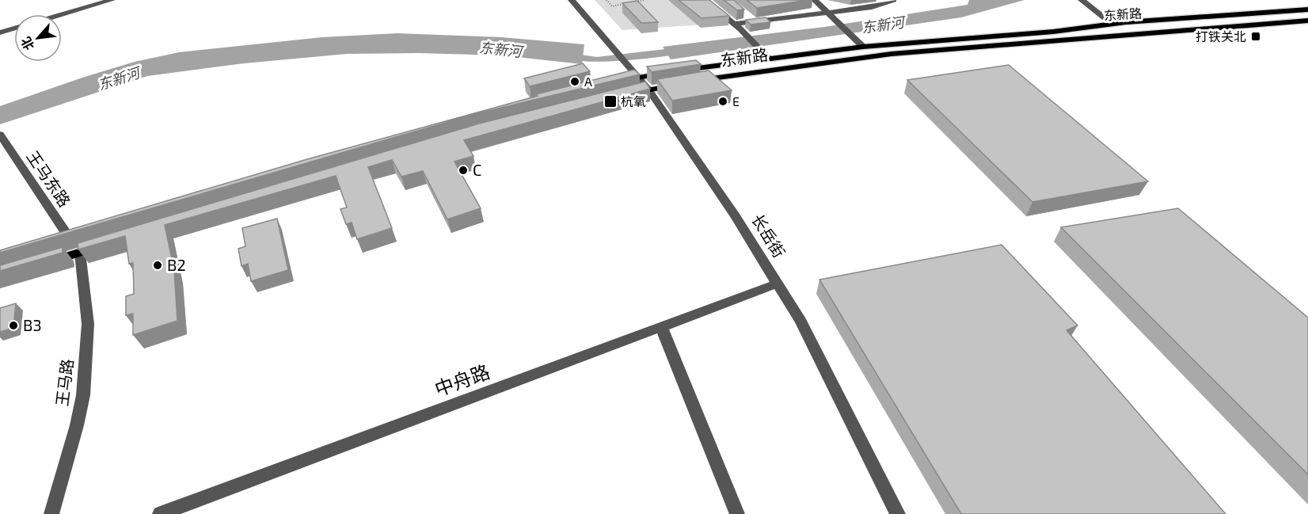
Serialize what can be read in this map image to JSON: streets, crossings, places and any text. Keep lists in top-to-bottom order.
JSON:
{
  "streets": {
    "main road": ["东新路"],
    "street": [
      "王马东路",
      "长岳街",
      "中舟路",
      "王马路"
    ]
  },
  "crossings": [
    ["东新路", "长岳街"],
    ["长岳街", "中舟路"]
  ],
  "water": ["东新河"],
  "places": {
    "transit": ["打铁关北", "杭氧"],
    "other": [
      "A",
      "E",
      "C",
      "B2",
      "B3"
    ]
  },
  "north": "bottom left"
}
